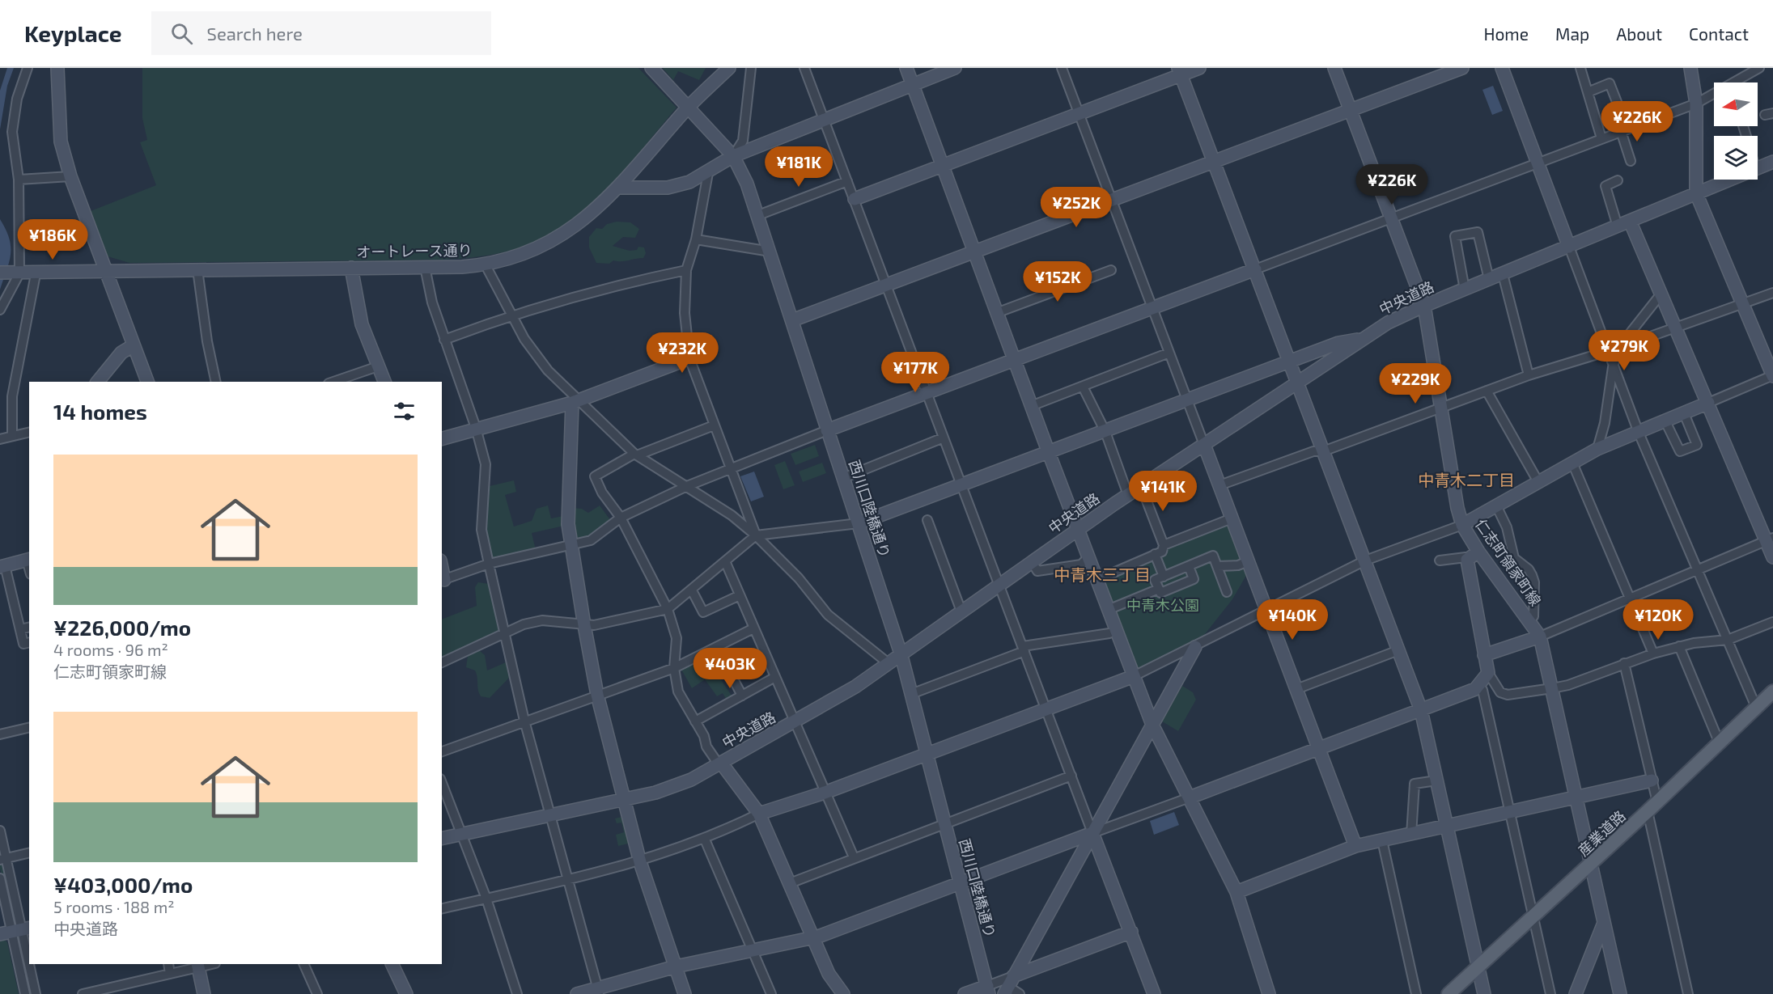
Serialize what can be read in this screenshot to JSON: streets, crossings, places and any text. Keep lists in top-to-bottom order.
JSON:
{
  "streets": {
    "main road": ["産業道路"],
    "street": [
      "オートレース通り",
      "中央道路",
      "西川口陸橋通り",
      "仁志町領家町線"
    ]
  },
  "crossings": [
    ["オートレース通り", "西川口陸橋通り"],
    ["中央道路", "西川口陸橋通り"],
    ["中央道路", "仁志町領家町線"],
    ["仁志町領家町線", "産業道路"]
  ],
  "districts": ["中青木二丁目", "中青木三丁目"],
  "parks": ["中青木公園"],
  "north": "left",
  "page": {
    "header": "Keyplace",
    "search": "Search here",
    "nav": [
      "Home",
      "Map",
      "About",
      "Contact"
    ],
    "price": [
      "¥226K",
      "¥181K",
      "¥226K",
      "¥252K",
      "¥186K",
      "¥152K",
      "¥279K",
      "¥232K",
      "¥177K",
      "¥229K",
      "¥141K",
      "¥140K",
      "¥120K",
      "¥403K"
    ],
    "heading": "14 homes",
    "list": [
      {
        "name": "¥226,000/mo",
        "note": "4 rooms · 96 m² · 仁志町領家町線"
      },
      {
        "name": "¥403,000/mo",
        "note": "5 rooms · 188 m² · 中央道路"
      }
    ]
  }
}
